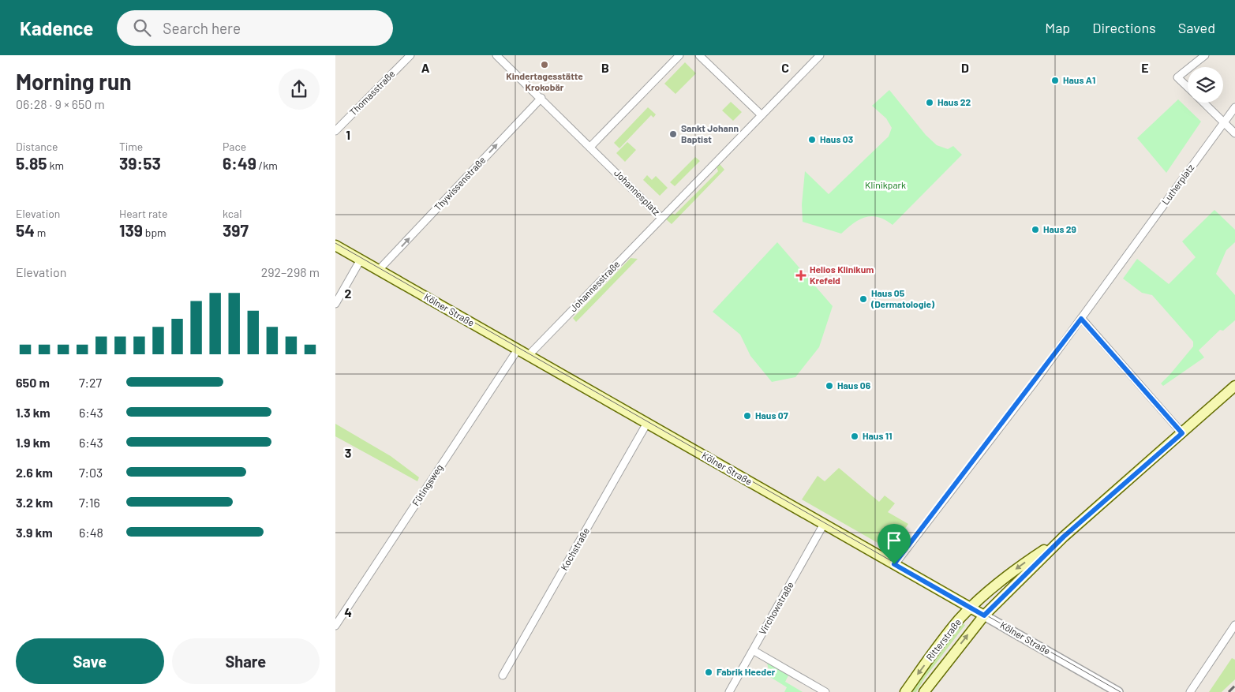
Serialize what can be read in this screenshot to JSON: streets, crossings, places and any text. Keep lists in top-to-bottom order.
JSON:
{
  "streets": {
    "main road": ["Kölner Straße", "Ritterstraße"],
    "street": [
      "Thomasstraße",
      "Thywissenstraße",
      "Lutherplatz",
      "Johannesplatz",
      "Johannesstraße",
      "Fütingsweg",
      "Kochstraße",
      "Virchowstraße"
    ]
  },
  "crossings": [
    ["Thywissenstraße", "Johannesplatz"],
    ["Thywissenstraße", "Kölner Straße"],
    ["Lutherplatz", "Kölner Straße"],
    ["Johannesplatz", "Johannesstraße"],
    ["Johannesstraße", "Kölner Straße"],
    ["Kölner Straße", "Fütingsweg"],
    ["Kölner Straße", "Kochstraße"],
    ["Kölner Straße", "Virchowstraße"],
    ["Kölner Straße", "Ritterstraße"]
  ],
  "one_way": ["Thywissenstraße"],
  "parks": ["Klinikpark"],
  "places": {
    "other": [
      "Kindertagesstätte Krokobär",
      "Haus A1",
      "Haus 22",
      "Sankt Johann Baptist",
      "Haus 03",
      "Haus 29",
      "Haus 05 (Dermatologie)",
      "Haus 06",
      "Haus 07",
      "Haus 11",
      "Fabrik Heeder"
    ],
    "health": ["Helios Klinikum Krefeld"]
  },
  "page": {
    "header": "Kadence",
    "search": "Search here",
    "nav": ["Map", "Directions", "Saved"],
    "heading": ["Morning run", "06:28 · 9 × 650 m"],
    "stats": [
      ["Distance", "5.85 km"],
      ["Time", "39:53"],
      ["Pace", "6:49 /km"],
      ["Elevation", "54 m"],
      ["Heart rate", "139 bpm"],
      ["kcal", "397"]
    ],
    "chart": ["Elevation", "292–298 m"],
    "list": [
      {
        "name": "650 m",
        "note": "7:27"
      },
      {
        "name": "1.3 km",
        "note": "6:43"
      },
      {
        "name": "1.9 km",
        "note": "6:43"
      },
      {
        "name": "2.6 km",
        "note": "7:03"
      },
      {
        "name": "3.2 km",
        "note": "7:16"
      },
      {
        "name": "3.9 km",
        "note": "6:48"
      }
    ],
    "buttons": ["Save", "Share"]
  },
  "grid": {
    "columns": [
      "A",
      "B",
      "C",
      "D",
      "E"
    ],
    "rows": [
      "1",
      "2",
      "3",
      "4"
    ]
  }
}
